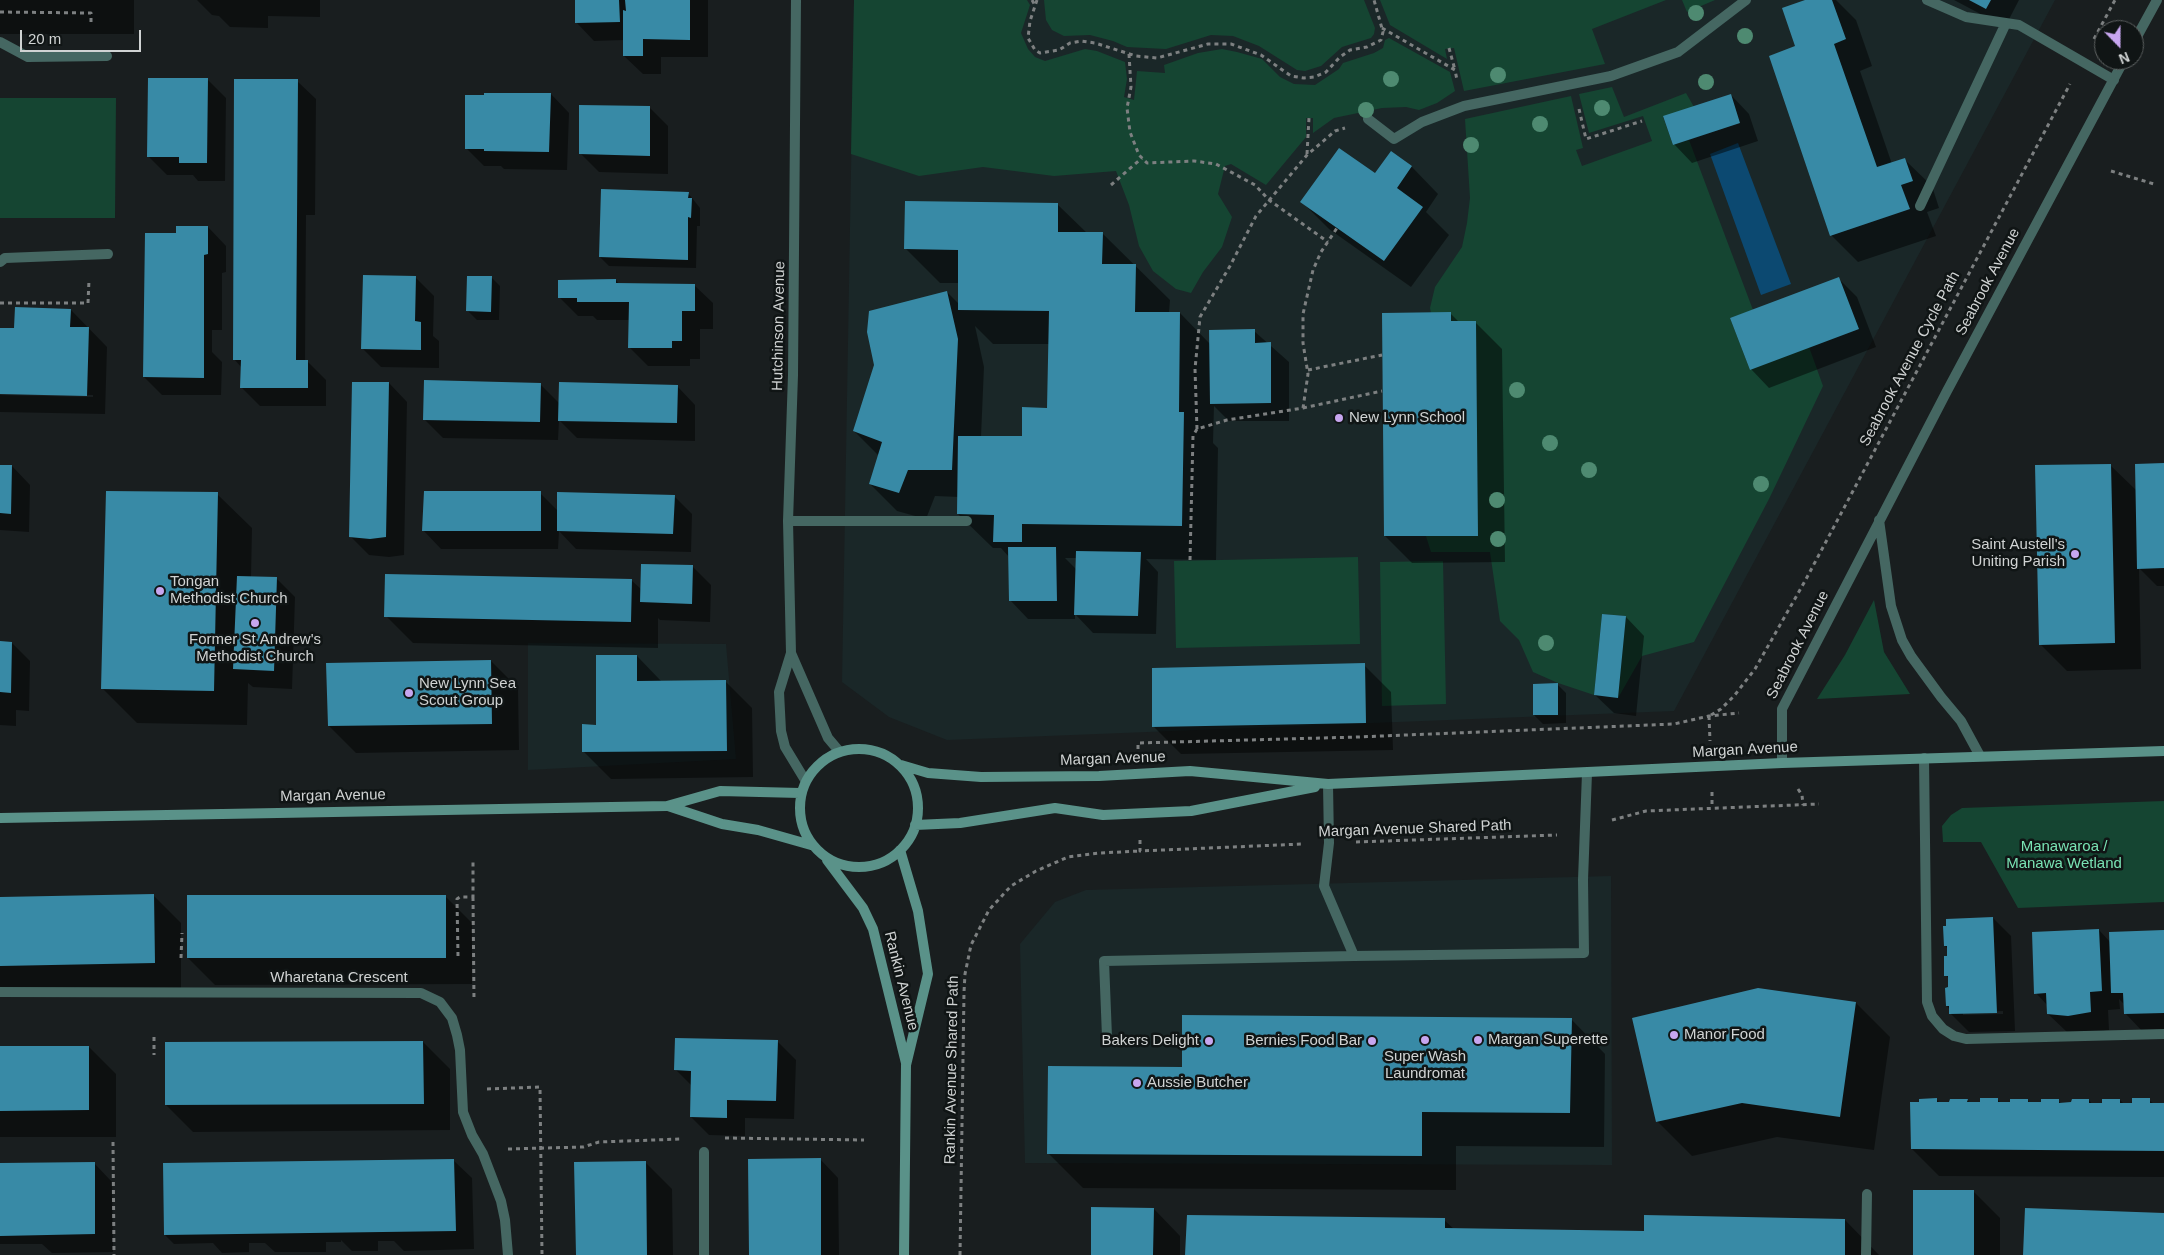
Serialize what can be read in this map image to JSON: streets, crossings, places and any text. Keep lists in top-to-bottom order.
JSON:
{
  "streets": {
    "main road": ["Margan Avenue", "Rankin Avenue"],
    "street": ["Seabrook Avenue", "Hutchinson Avenue", "Wharetana Crescent"],
    "path": ["Seabrook Avenue Cycle Path", "Margan Avenue Shared Path", "Rankin Avenue Shared Path"]
  },
  "crossings": [
    ["Seabrook Avenue", "Margan Avenue"],
    ["Hutchinson Avenue", "Margan Avenue"],
    ["Hutchinson Avenue", "Rankin Avenue"],
    ["Margan Avenue", "Rankin Avenue"],
    ["Margan Avenue Shared Path", "Rankin Avenue Shared Path"]
  ],
  "parks": ["Manawaroa / Manawa Wetland"],
  "places": [
    "New Lynn School",
    "Saint Austell's Uniting Parish",
    "Tongan Methodist Church",
    "Former St Andrew's Methodist Church",
    "New Lynn Sea Scout Group",
    "Manor Food",
    "Super Wash Laundromat",
    "Margan Superette",
    "Bakers Delight",
    "Bernies Food Bar",
    "Aussie Butcher"
  ],
  "scale_bar": "20 m",
  "north": "bottom"
}
